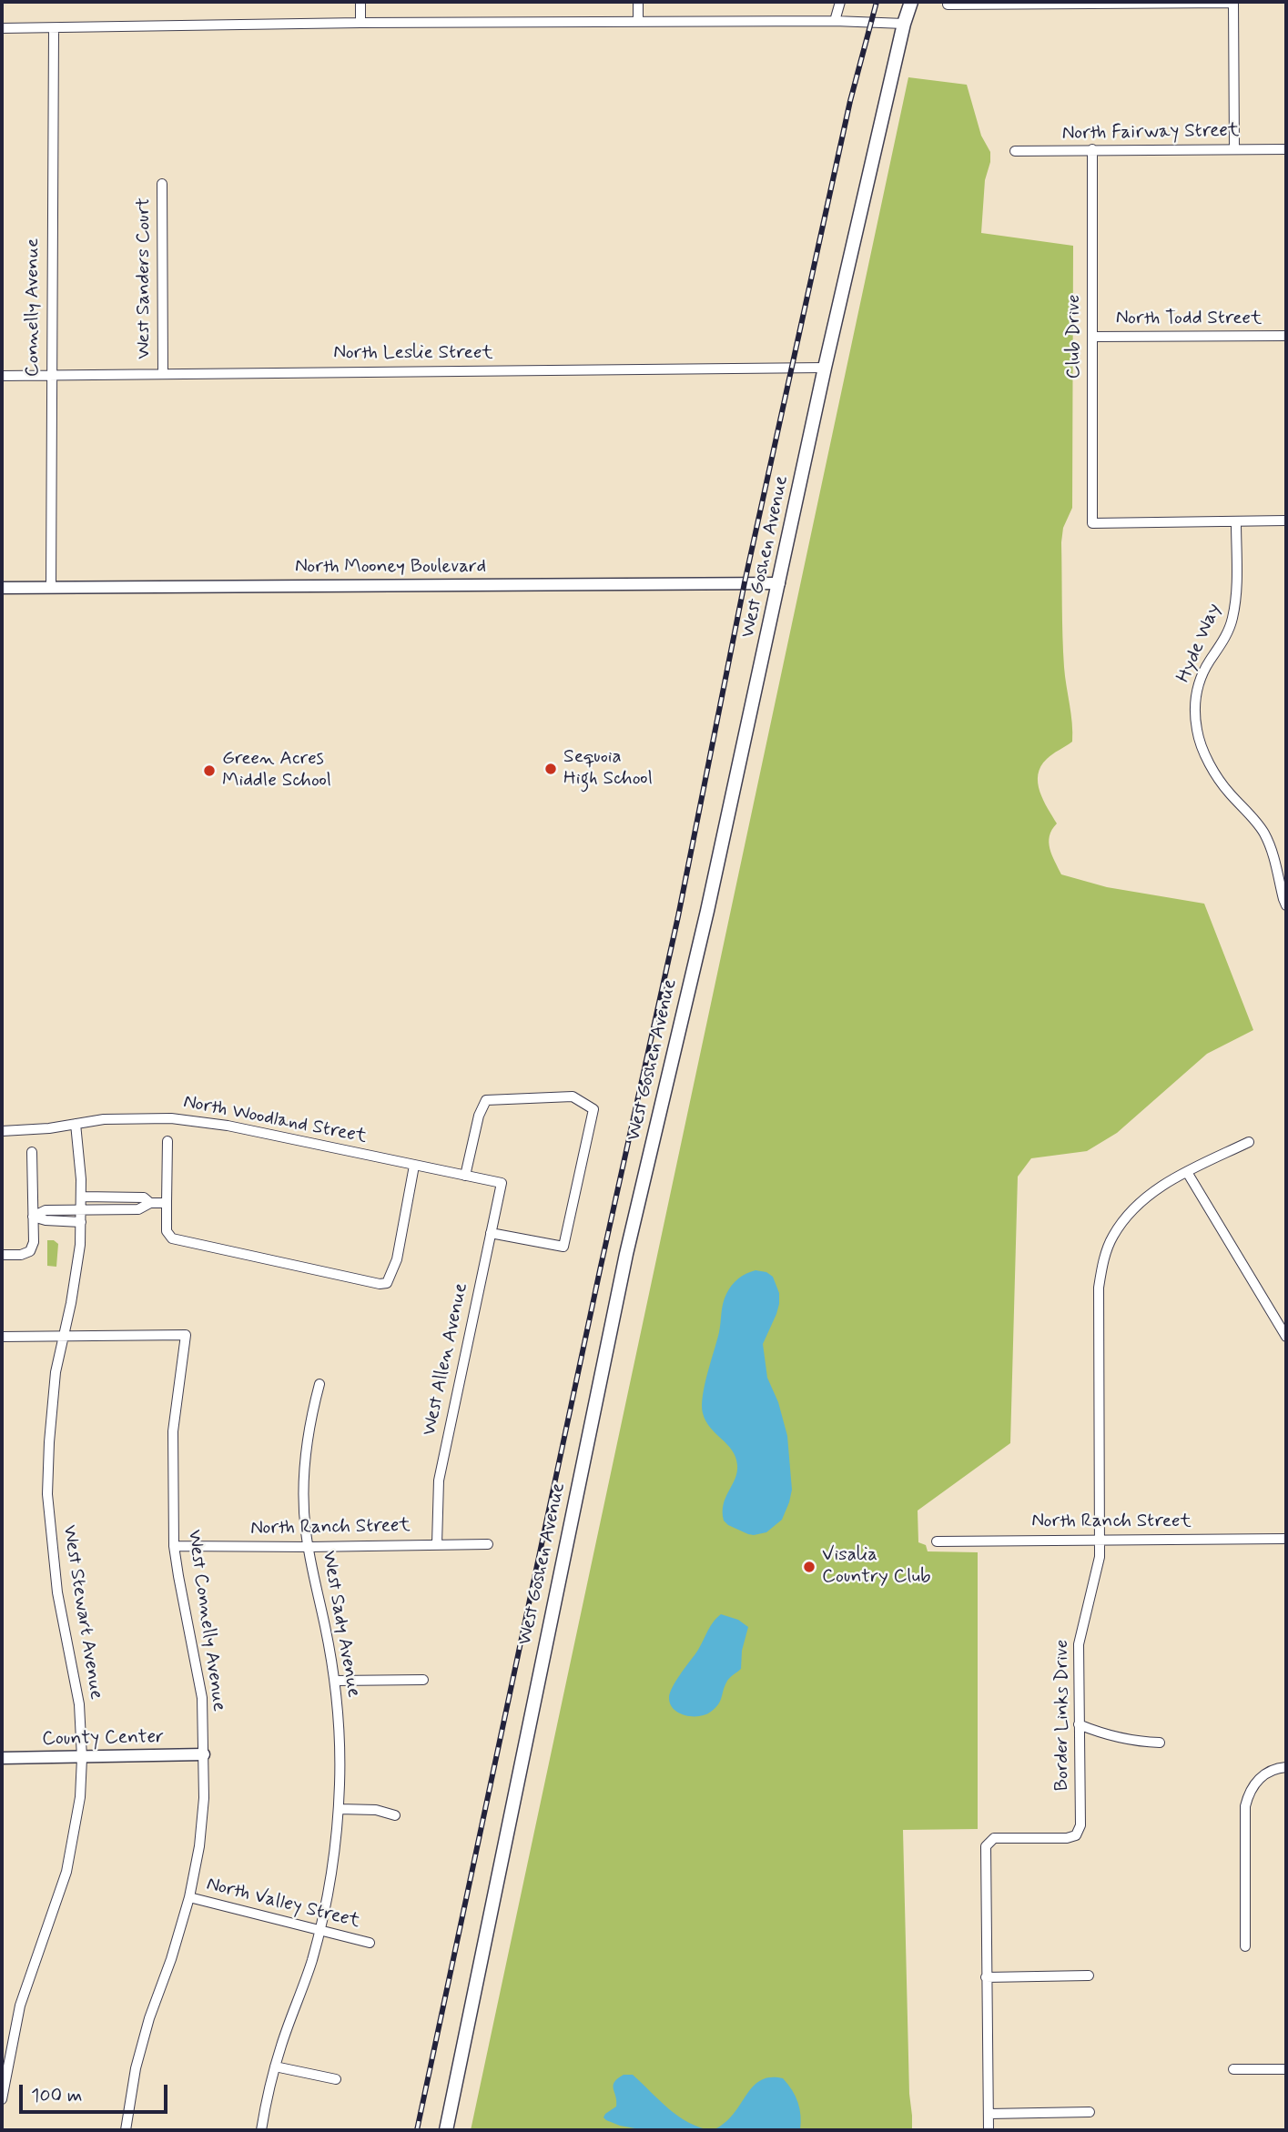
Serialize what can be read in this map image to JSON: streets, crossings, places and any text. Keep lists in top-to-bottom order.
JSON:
{
  "streets": {
    "main road": ["West Goshen Avenue"],
    "street": [
      "North Fairway Street",
      "West Sanders Court",
      "Connelly Avenue",
      "North Todd Street",
      "Club Drive",
      "North Leslie Street",
      "North Mooney Boulevard",
      "Hyde Way",
      "North Woodland Street",
      "West Allen Avenue",
      "North Ranch Street",
      "West Stewart Avenue",
      "West Connelly Avenue",
      "West Sady Avenue",
      "Border Links Drive",
      "County Center",
      "North Valley Street"
    ]
  },
  "crossings": [
    ["North Fairway Street", "Club Drive"],
    ["West Sanders Court", "North Leslie Street"],
    ["Connelly Avenue", "North Leslie Street"],
    ["Connelly Avenue", "North Mooney Boulevard"],
    ["North Todd Street", "Club Drive"],
    ["Club Drive", "Hyde Way"],
    ["North Leslie Street", "West Goshen Avenue"],
    ["West Goshen Avenue", "North Mooney Boulevard"],
    ["North Woodland Street", "West Allen Avenue"],
    ["North Woodland Street", "West Stewart Avenue"],
    ["West Allen Avenue", "North Ranch Street"],
    ["North Ranch Street", "West Connelly Avenue"],
    ["North Ranch Street", "West Sady Avenue"],
    ["North Ranch Street", "Border Links Drive"],
    ["West Stewart Avenue", "West Connelly Avenue"],
    ["West Stewart Avenue", "County Center"],
    ["West Connelly Avenue", "County Center"],
    ["West Connelly Avenue", "North Valley Street"],
    ["West Sady Avenue", "North Valley Street"]
  ],
  "places": ["Sequoia High School", "Green Acres Middle School", "Visalia Country Club"],
  "scale_bar": "100 m"
}
